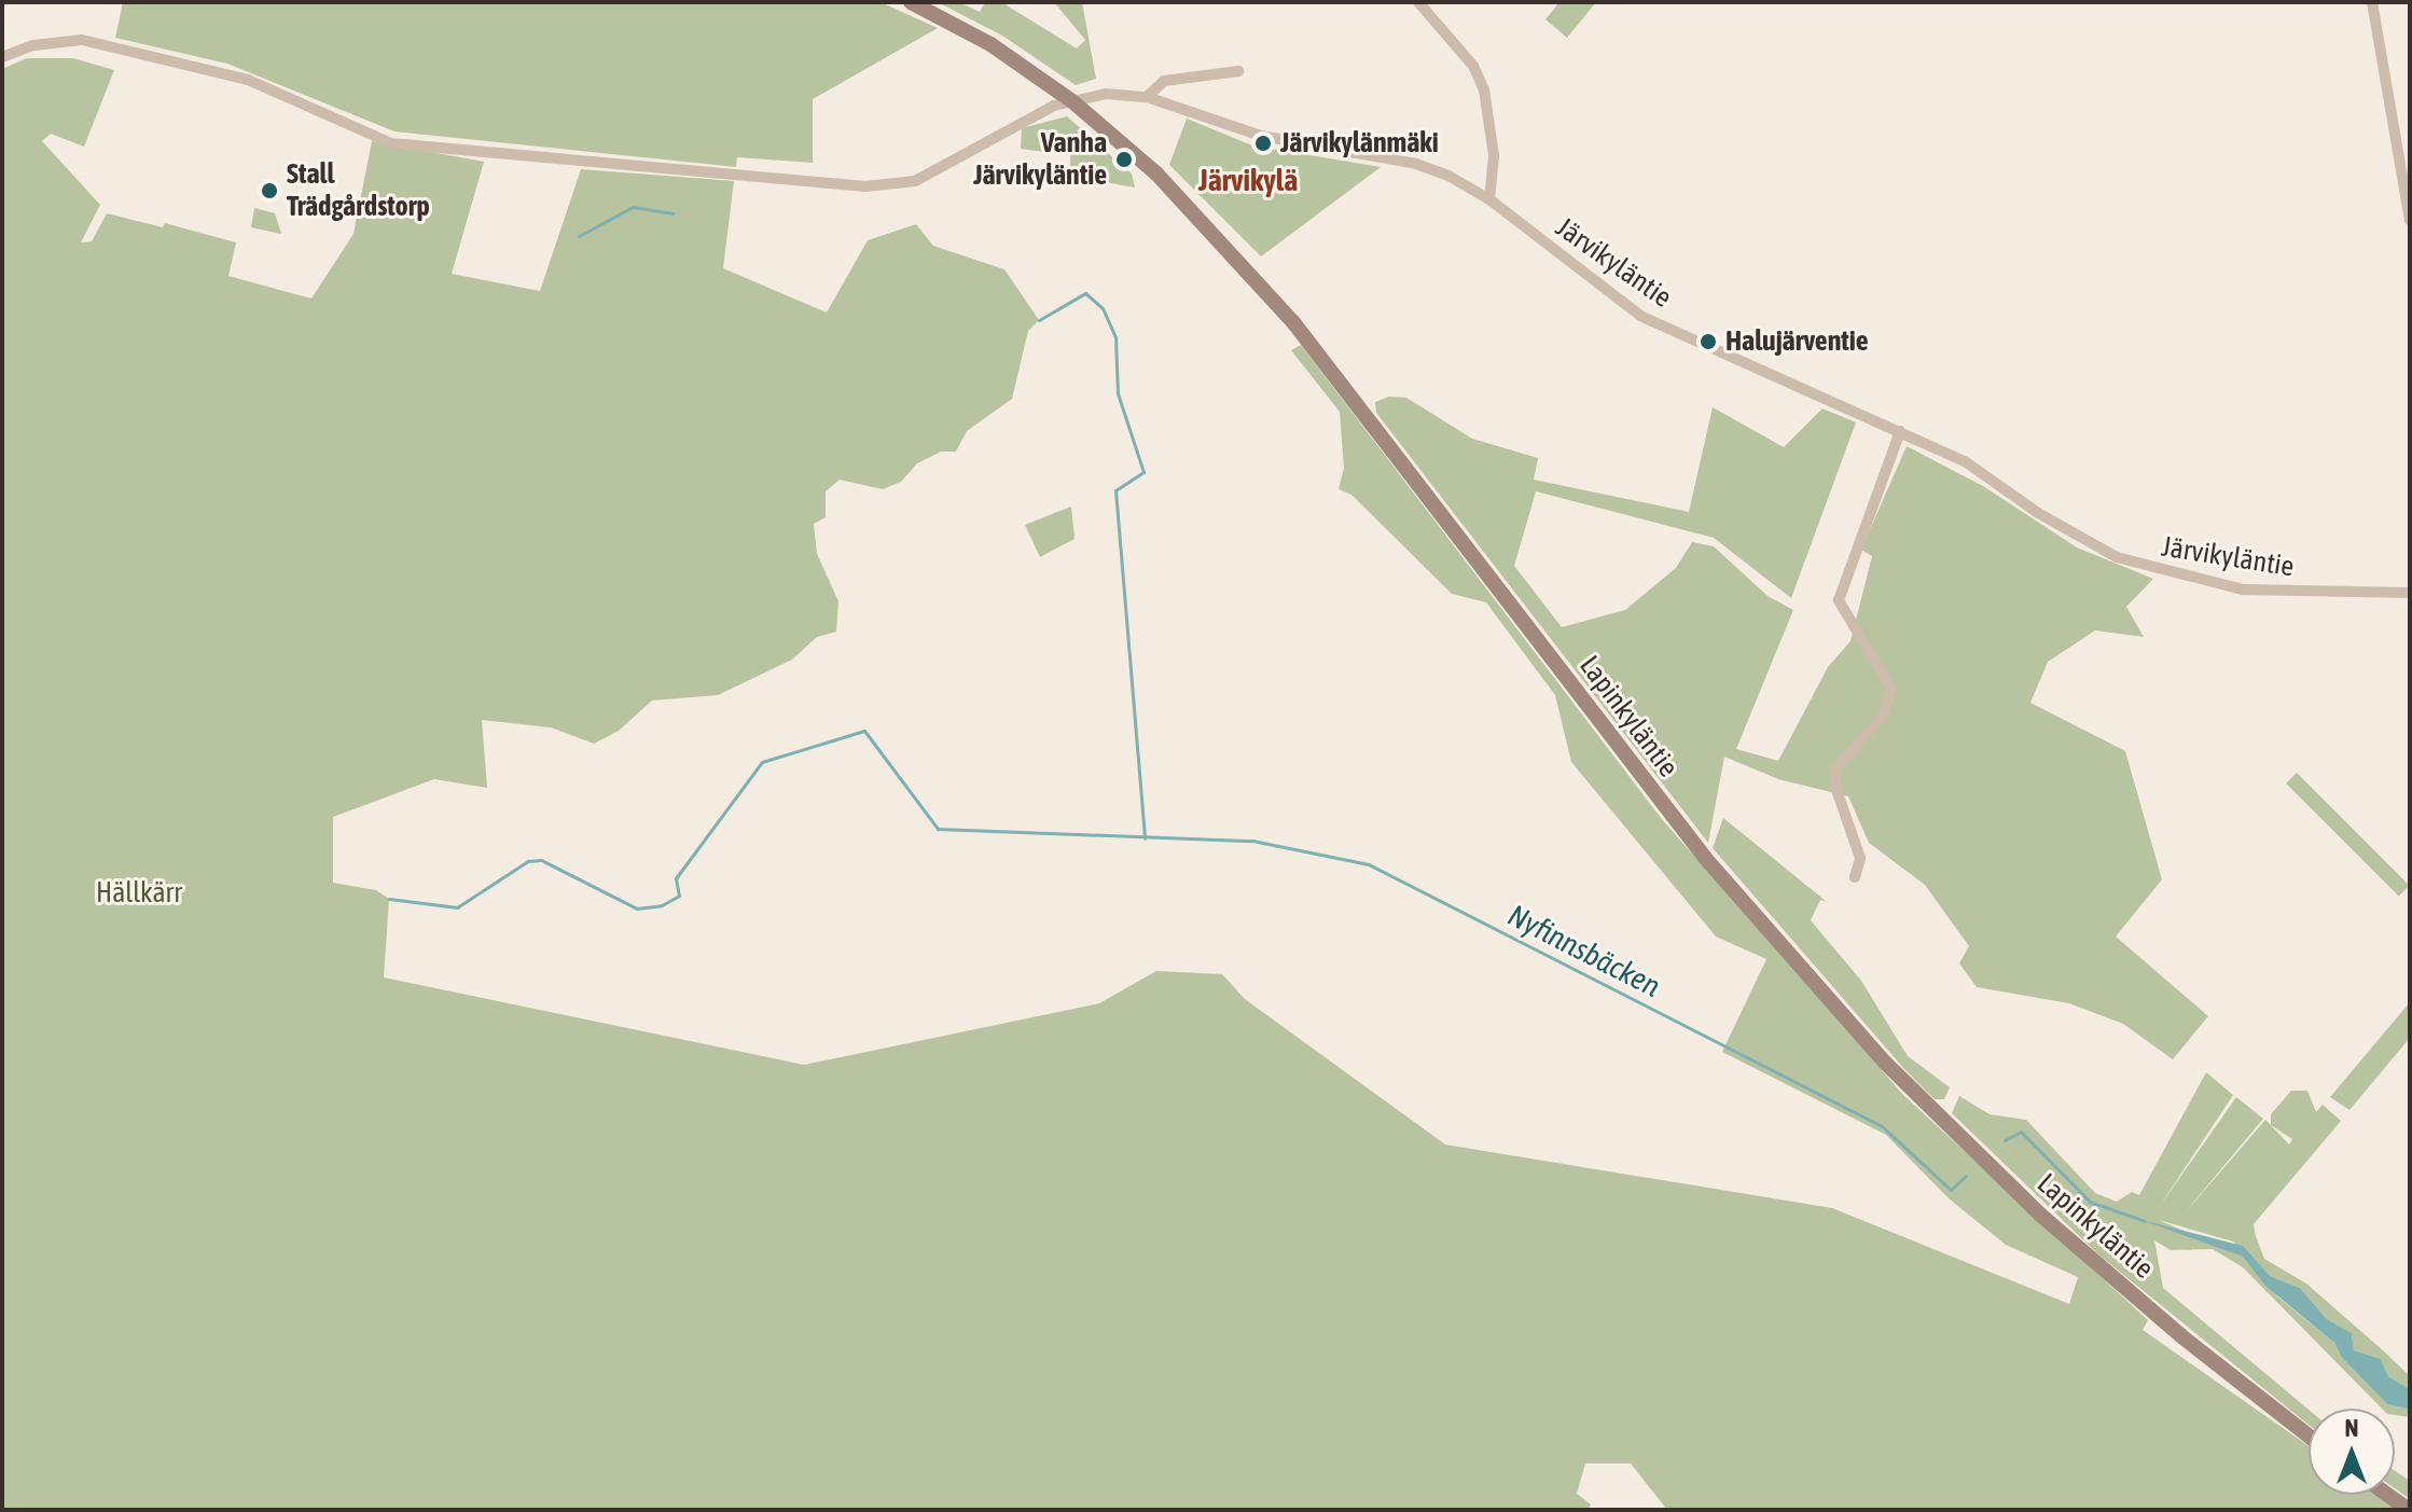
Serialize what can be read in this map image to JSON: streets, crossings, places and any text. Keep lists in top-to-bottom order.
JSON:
{
  "streets": {
    "main road": ["Lapinkyläntie"],
    "street": ["Järvikyläntie"]
  },
  "crossings": [
    ["Järvikyläntie", "Lapinkyläntie"]
  ],
  "districts": ["Järvikylä"],
  "water": ["Nyfinnsbäcken"],
  "parks": ["Hällkärr"],
  "places": [
    "Järvikylänmäki",
    "Vanha Järvikyläntie",
    "Stall Trädgårdstorp",
    "Halujärventie"
  ],
  "north": "top"
}
